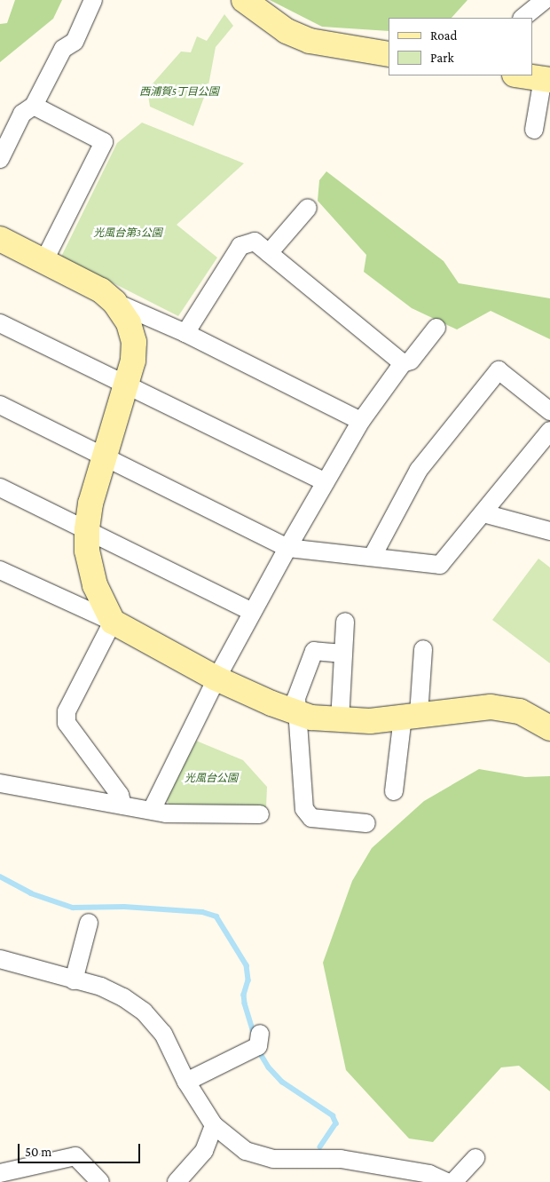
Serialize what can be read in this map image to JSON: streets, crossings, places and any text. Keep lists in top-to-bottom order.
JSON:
{
  "parks": ["西浦賀5丁目公園", "光風台第3公園", "光風台公園"],
  "legend": ["Road", "Park"],
  "scale_bar": "50 m"
}
